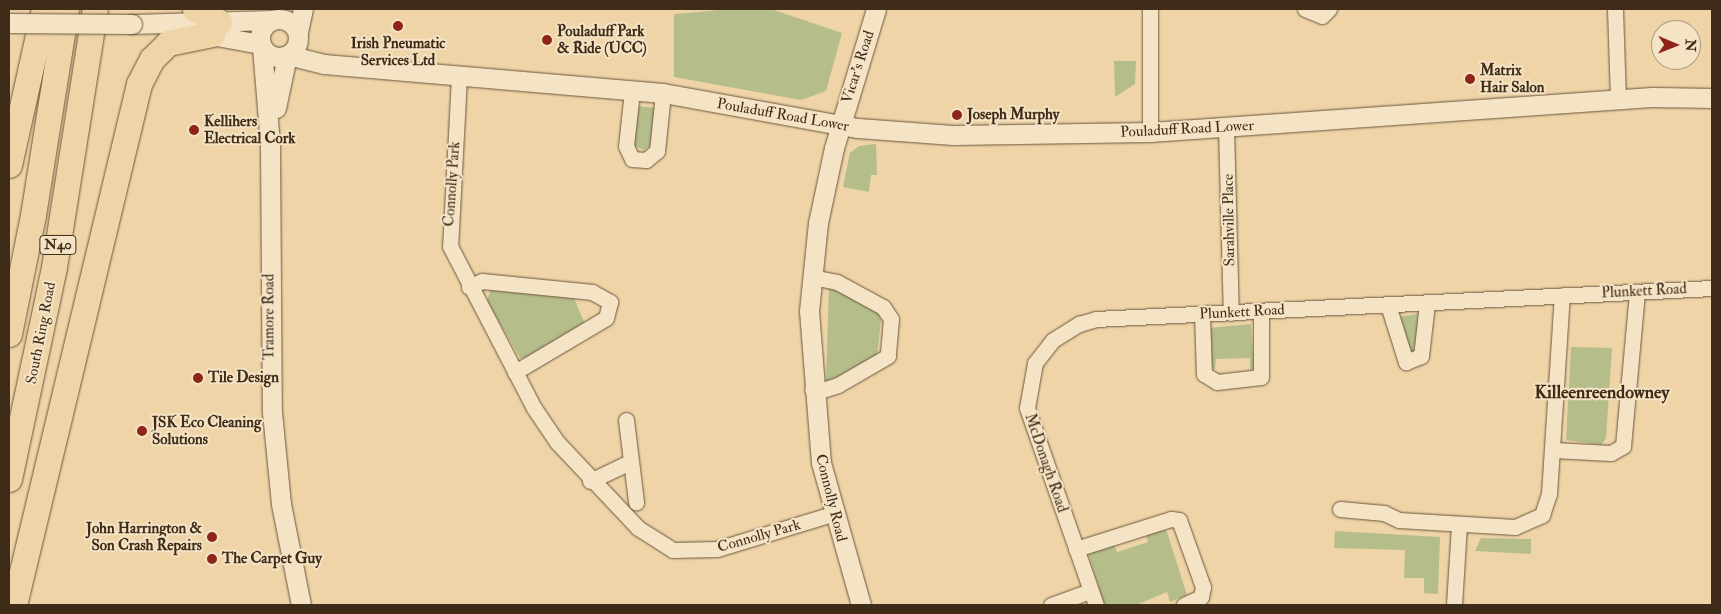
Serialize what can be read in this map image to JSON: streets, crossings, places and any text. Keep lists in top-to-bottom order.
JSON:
{
  "streets": {
    "highway": ["N40", "South Ring Road"],
    "street": [
      "Vicar's Road",
      "Pouladuff Road Lower",
      "Connolly Park",
      "Sarahville Place",
      "Plunkett Road",
      "Tramore Road",
      "McDonagh Road",
      "Connolly Road"
    ]
  },
  "crossings": [
    ["Vicar's Road", "Pouladuff Road Lower"],
    ["Vicar's Road", "Connolly Road"],
    ["Pouladuff Road Lower", "Connolly Park"],
    ["Pouladuff Road Lower", "Sarahville Place"],
    ["Pouladuff Road Lower", "Tramore Road"],
    ["Pouladuff Road Lower", "Connolly Road"],
    ["Connolly Park", "Connolly Road"],
    ["Sarahville Place", "Plunkett Road"],
    ["Plunkett Road", "McDonagh Road"]
  ],
  "districts": ["Killeenreendowney"],
  "places": [
    "Irish Pneumatic Services Ltd",
    "Pouladuff Park & Ride (UCC)",
    "Matrix Hair Salon",
    "Joseph Murphy",
    "Kellihers Electrical Cork",
    "Tile Design",
    "JSK Eco Cleaning Solutions",
    "John Harrington & Son Crash Repairs",
    "The Carpet Guy"
  ],
  "north": "right"
}
